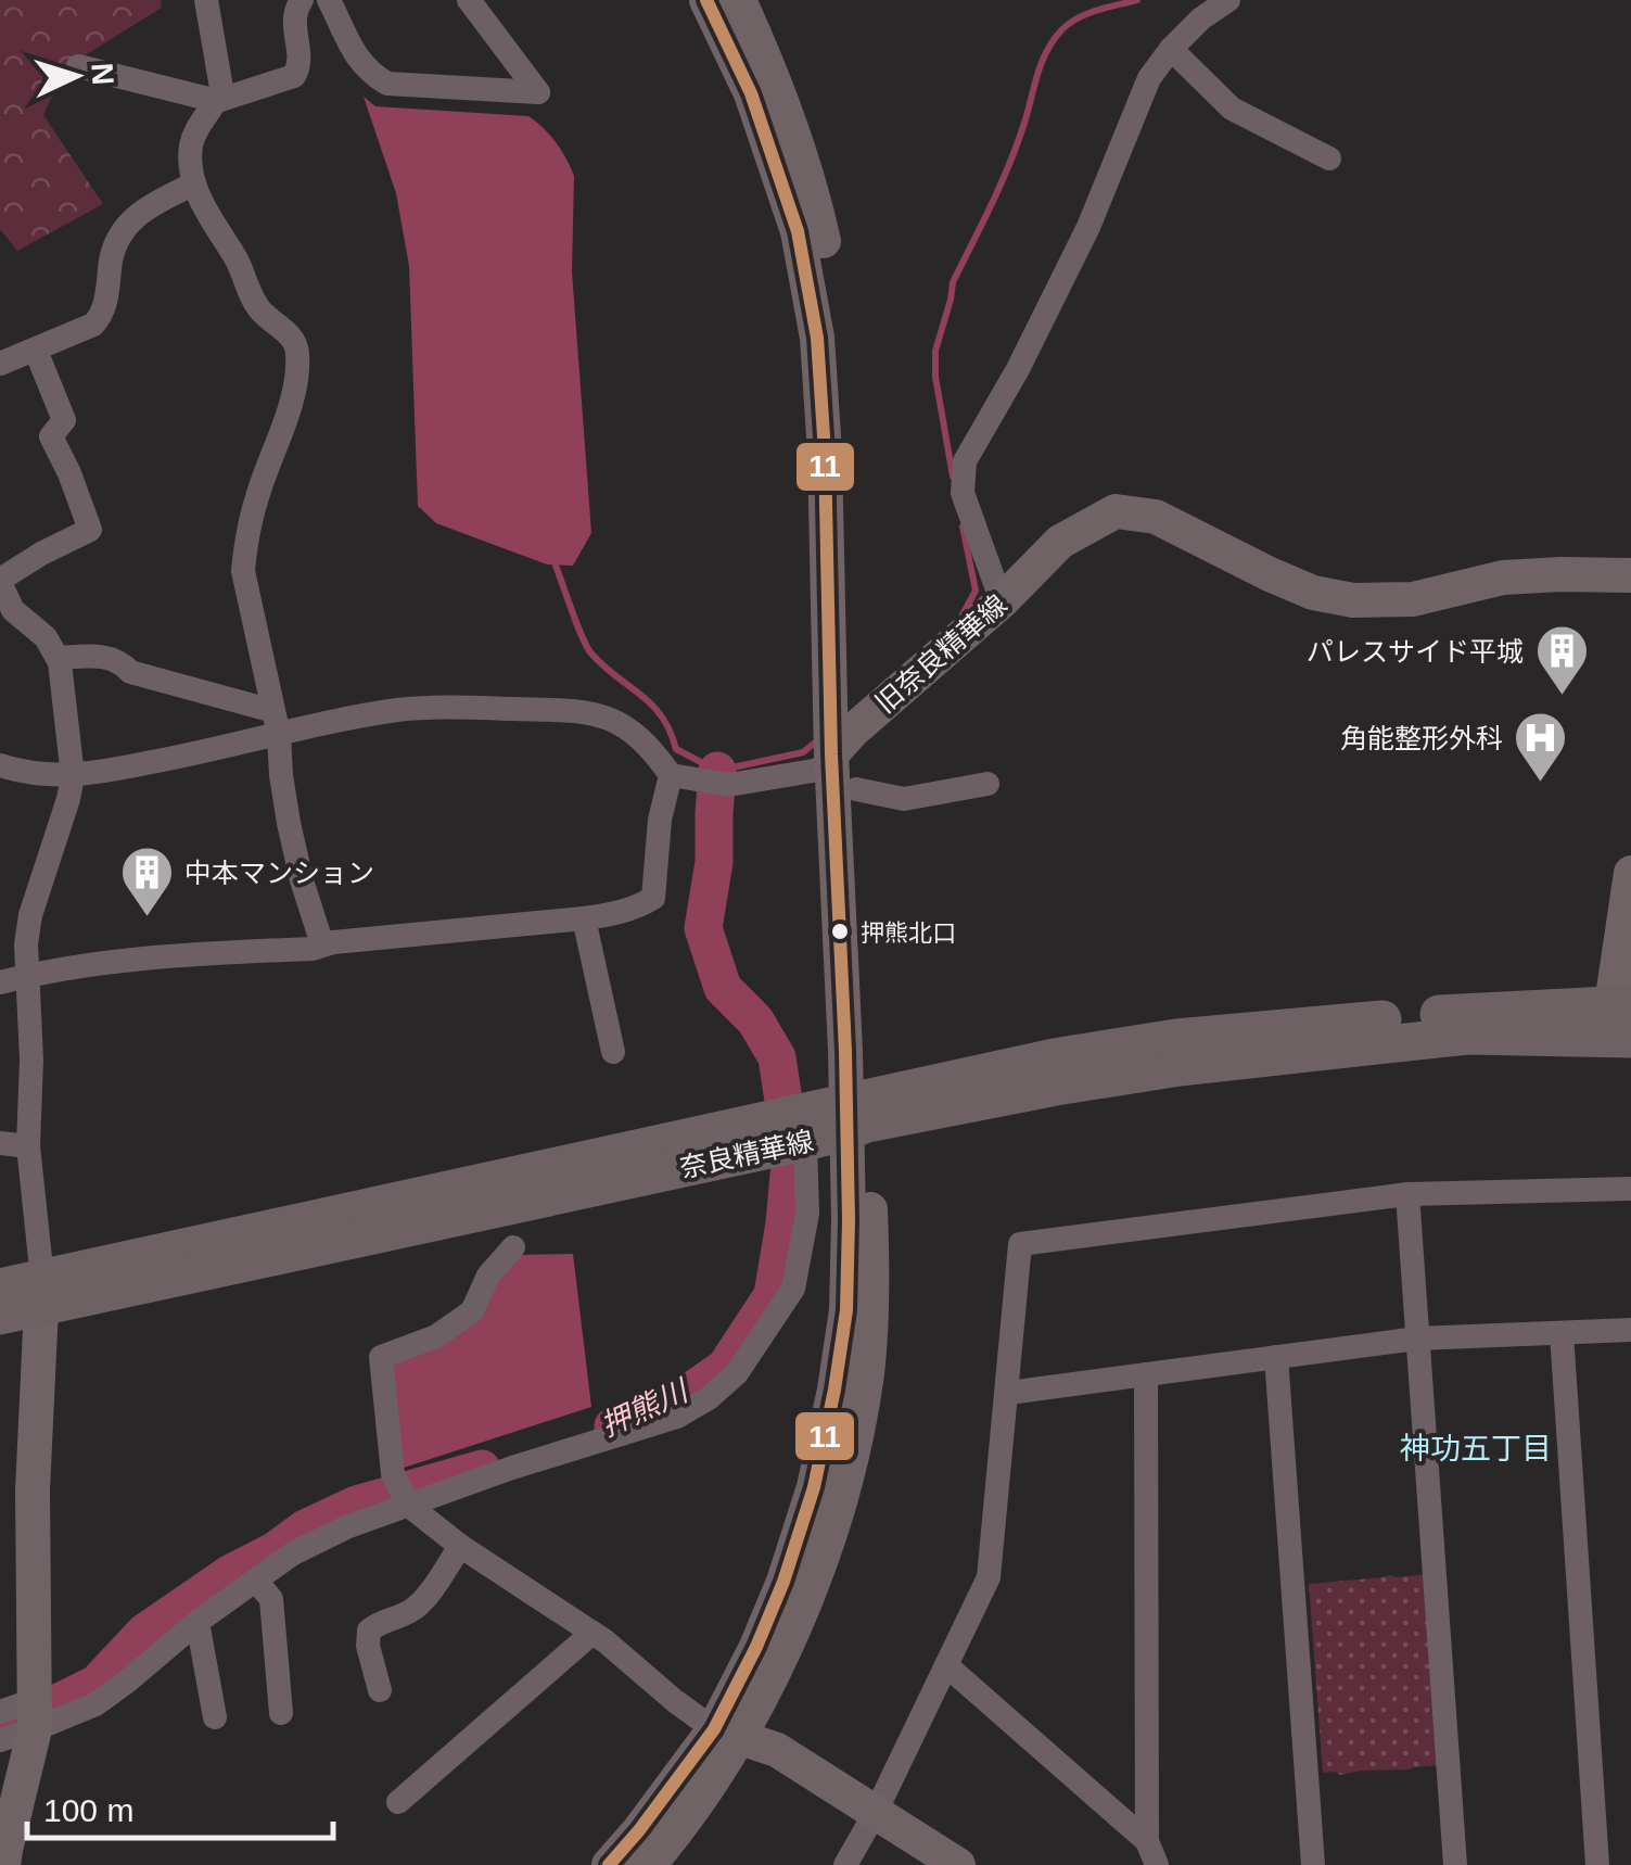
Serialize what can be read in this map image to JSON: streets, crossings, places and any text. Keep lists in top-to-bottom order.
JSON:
{
  "streets": {
    "main road": ["奈良精華線"],
    "street": ["旧奈良精華線"]
  },
  "districts": ["神功五丁目"],
  "water": ["押熊川"],
  "places": {
    "building": ["パレスサイド平城", "中本マンション"],
    "hospital": ["角能整形外科"],
    "other": ["押熊北口"]
  },
  "lines": ["transit line 11"],
  "scale_bar": "100 m",
  "north": "right"
}
